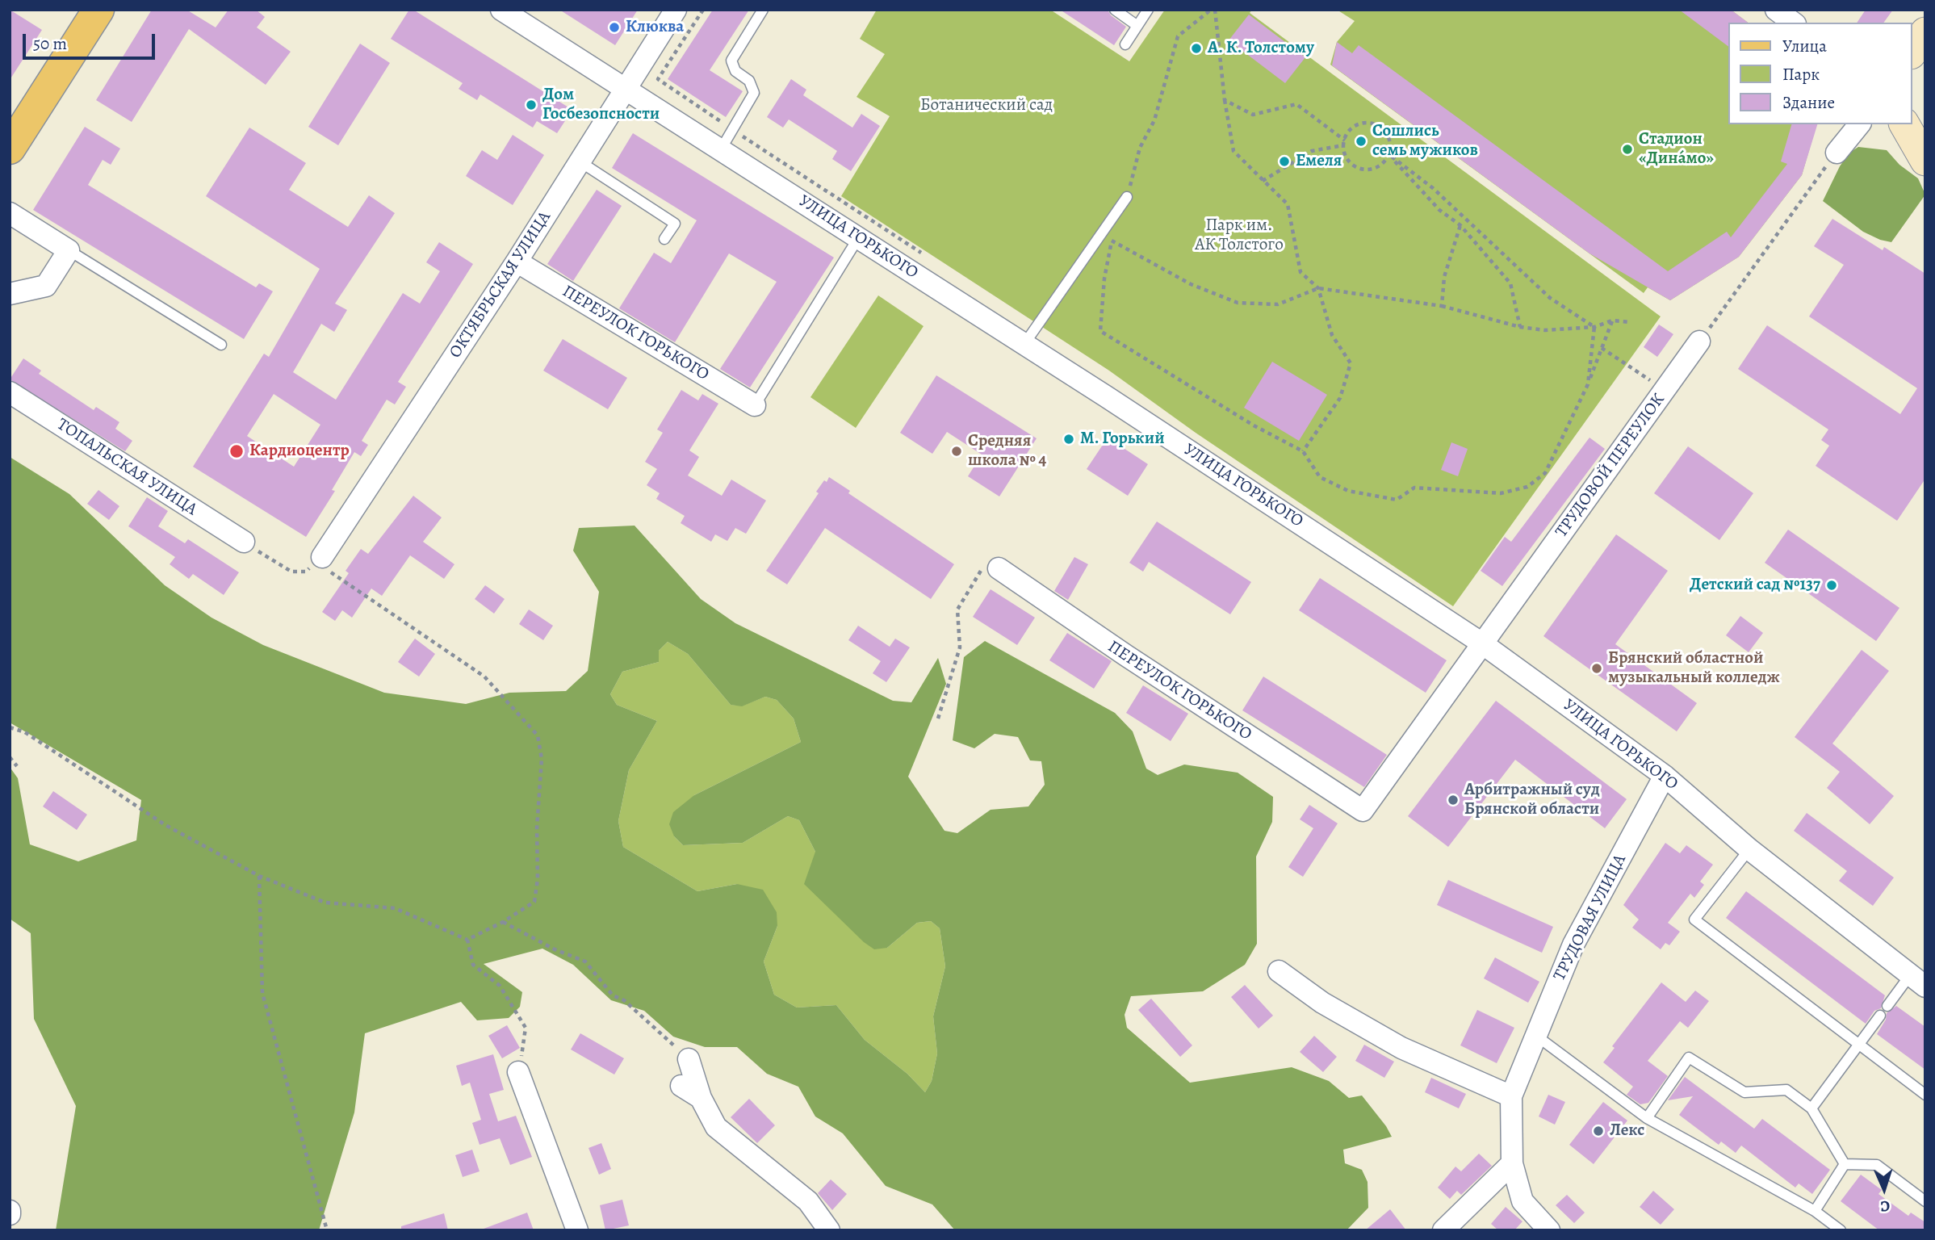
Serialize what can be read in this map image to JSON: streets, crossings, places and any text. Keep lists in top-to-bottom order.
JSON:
{
  "streets": {
    "street": [
      "УЛИЦА ГОРЬКОГО",
      "ОКТЯБРЬСКАЯ УЛИЦА",
      "ПЕРЕУЛОК ГОРЬКОГО",
      "ТРУДОВОЙ ПЕРЕУЛОК",
      "ТОПАЛЬСКАЯ УЛИЦА",
      "ТРУДОВАЯ УЛИЦА"
    ]
  },
  "crossings": [
    ["УЛИЦА ГОРЬКОГО", "ОКТЯБРЬСКАЯ УЛИЦА"],
    ["УЛИЦА ГОРЬКОГО", "ТРУДОВОЙ ПЕРЕУЛОК"],
    ["УЛИЦА ГОРЬКОГО", "ТРУДОВАЯ УЛИЦА"],
    ["ОКТЯБРЬСКАЯ УЛИЦА", "ПЕРЕУЛОК ГОРЬКОГО"],
    ["ПЕРЕУЛОК ГОРЬКОГО", "ТРУДОВОЙ ПЕРЕУЛОК"]
  ],
  "parks": ["Ботанический сад", "Парк им. АК Толстого"],
  "places": [
    "Клюква",
    "А. К. Толстому",
    "Дом Госбезопсности",
    "Сошлись семь мужиков",
    "Стадион «Дина́мо»",
    "Емеля",
    "М. Горький",
    "Кардиоцентр",
    "Средняя школа № 4",
    "Детский сад №137",
    "Брянский областной музыкальный колледж",
    "Арбитражный суд Брянской области",
    "Лекс"
  ],
  "legend": ["Улица", "Парк", "Здание"],
  "scale_bar": "50 m",
  "north": "bottom"
}
